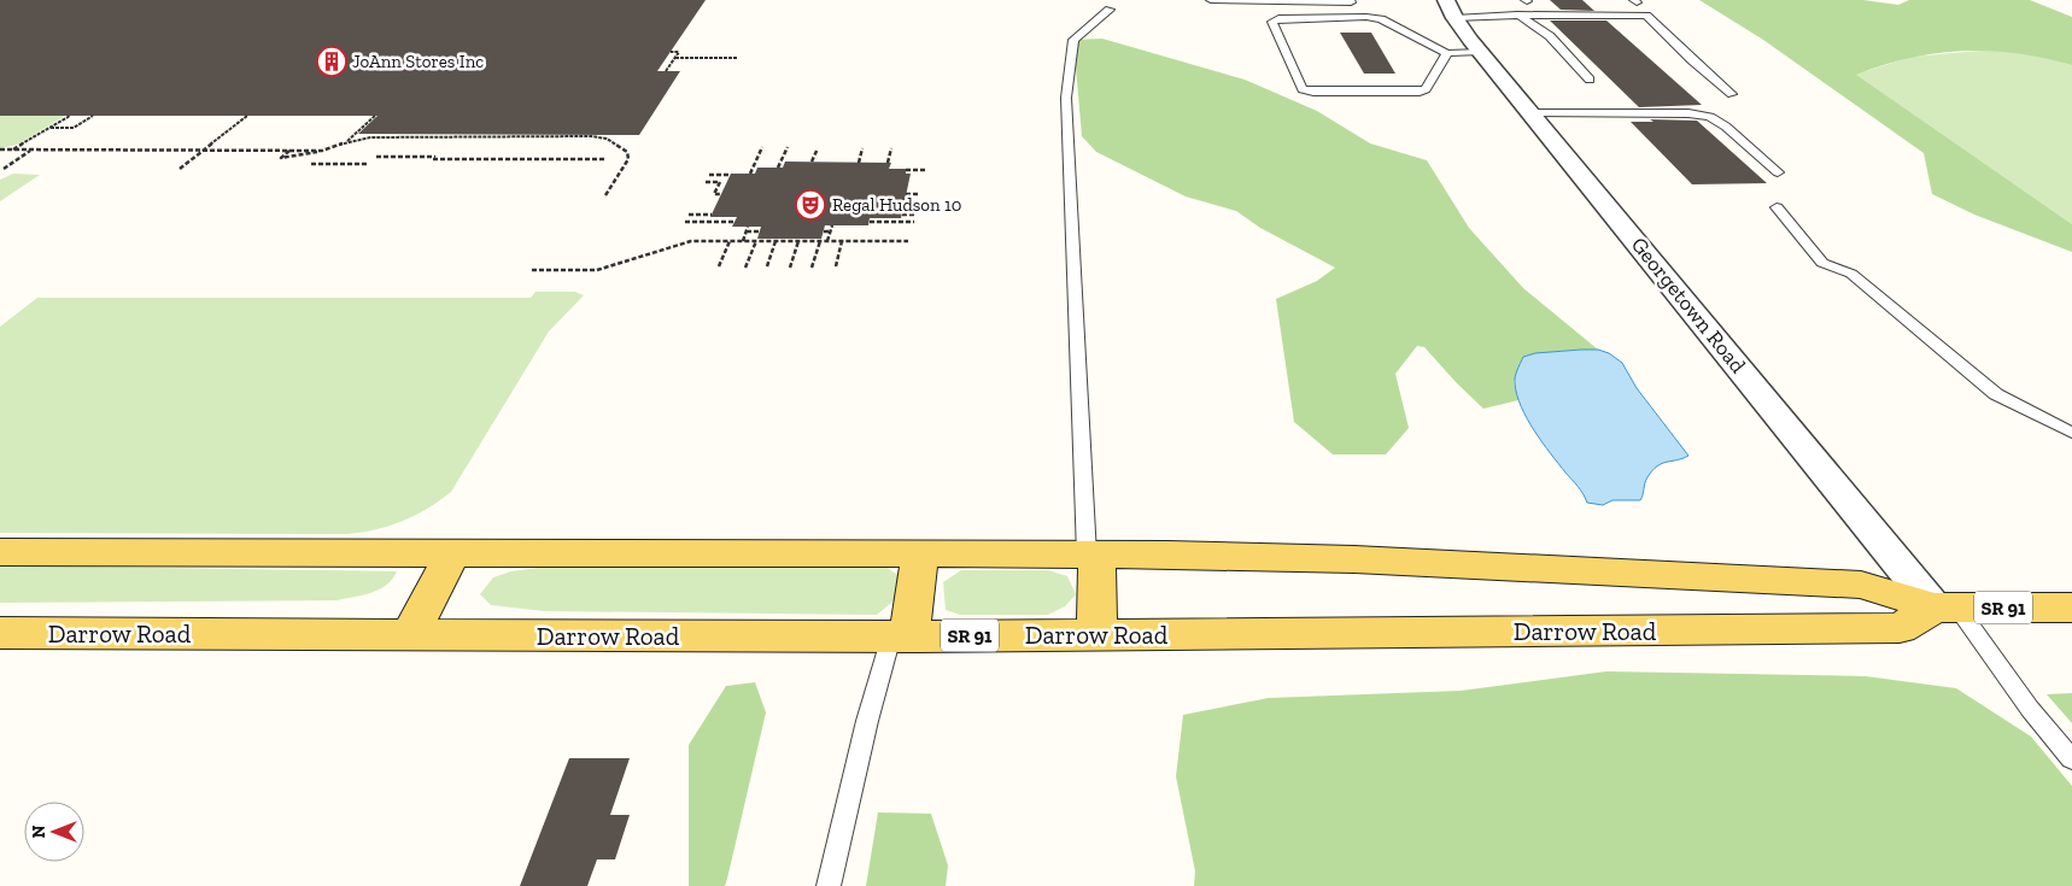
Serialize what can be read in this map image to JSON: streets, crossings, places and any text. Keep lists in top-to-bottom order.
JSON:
{
  "streets": {
    "main road": ["SR 91", "Darrow Road"],
    "street": ["Georgetown Road"]
  },
  "crossings": [
    ["Georgetown Road", "Darrow Road"]
  ],
  "places": {
    "building": ["JoAnn Stores Inc"],
    "theatre": ["Regal Hudson 10"]
  },
  "north": "left"
}
